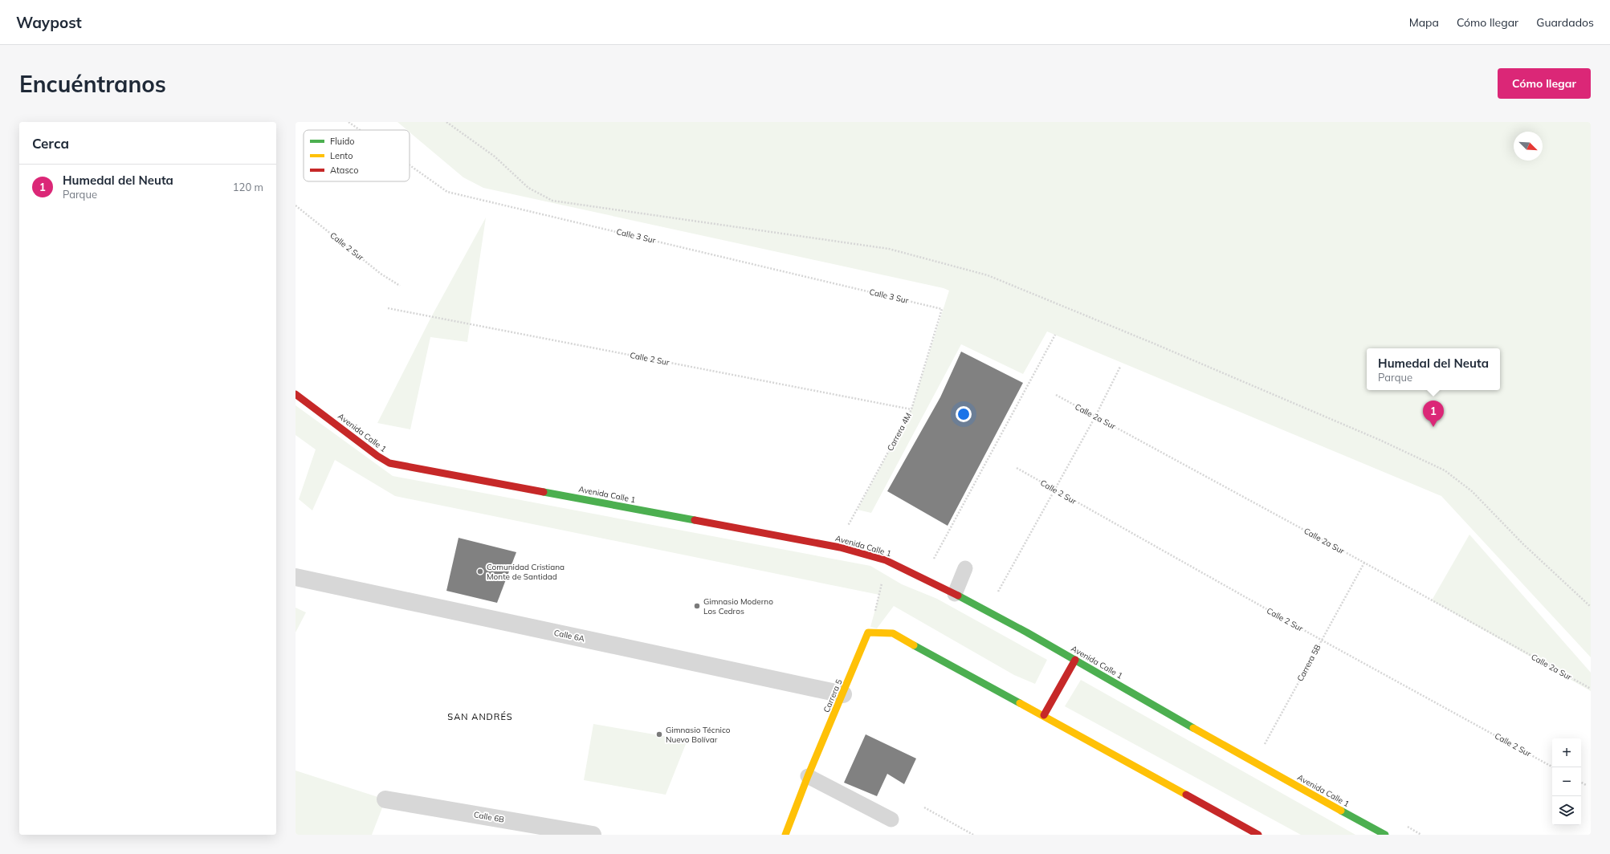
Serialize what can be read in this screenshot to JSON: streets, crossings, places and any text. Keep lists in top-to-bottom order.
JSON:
{
  "streets": {
    "main road": ["Avenida Calle 1", "Carrera 5"],
    "street": ["Calle 6A", "Calle 6B"],
    "path": [
      "Calle 3 Sur",
      "Calle 2 Sur",
      "Calle 2a Sur",
      "Carrera 4M",
      "Carrera 5B"
    ]
  },
  "crossings": [
    ["Calle 3 Sur", "Carrera 4M"],
    ["Calle 2 Sur", "Carrera 4M"],
    ["Calle 2 Sur", "Carrera 5B"],
    ["Calle 2a Sur", "Carrera 5B"],
    ["Carrera 4M", "Avenida Calle 1"],
    ["Avenida Calle 1", "Carrera 5B"],
    ["Calle 6A", "Carrera 5"]
  ],
  "districts": ["SAN ANDRÉS"],
  "places": ["Comunidad Cristiana Monte de Santidad", "Gimnasio Moderno Los Cedros", "Gimnasio Técnico Nuevo Bolívar"],
  "legend": ["Fluido", "Lento", "Atasco"],
  "north": "bottom right",
  "page": {
    "header": "Waypost",
    "nav": ["Mapa", "Cómo llegar", "Guardados"],
    "buttons": "Cómo llegar",
    "title": "Encuéntranos",
    "heading": "Cerca",
    "list": [
      {
        "mark": "1",
        "name": "Humedal del Neuta",
        "note": "Parque",
        "value": "120 m"
      }
    ],
    "popup": ["Humedal del Neuta", "Parque"],
    "pins": "1",
    "map_buttons": ["+", "−"]
  }
}
